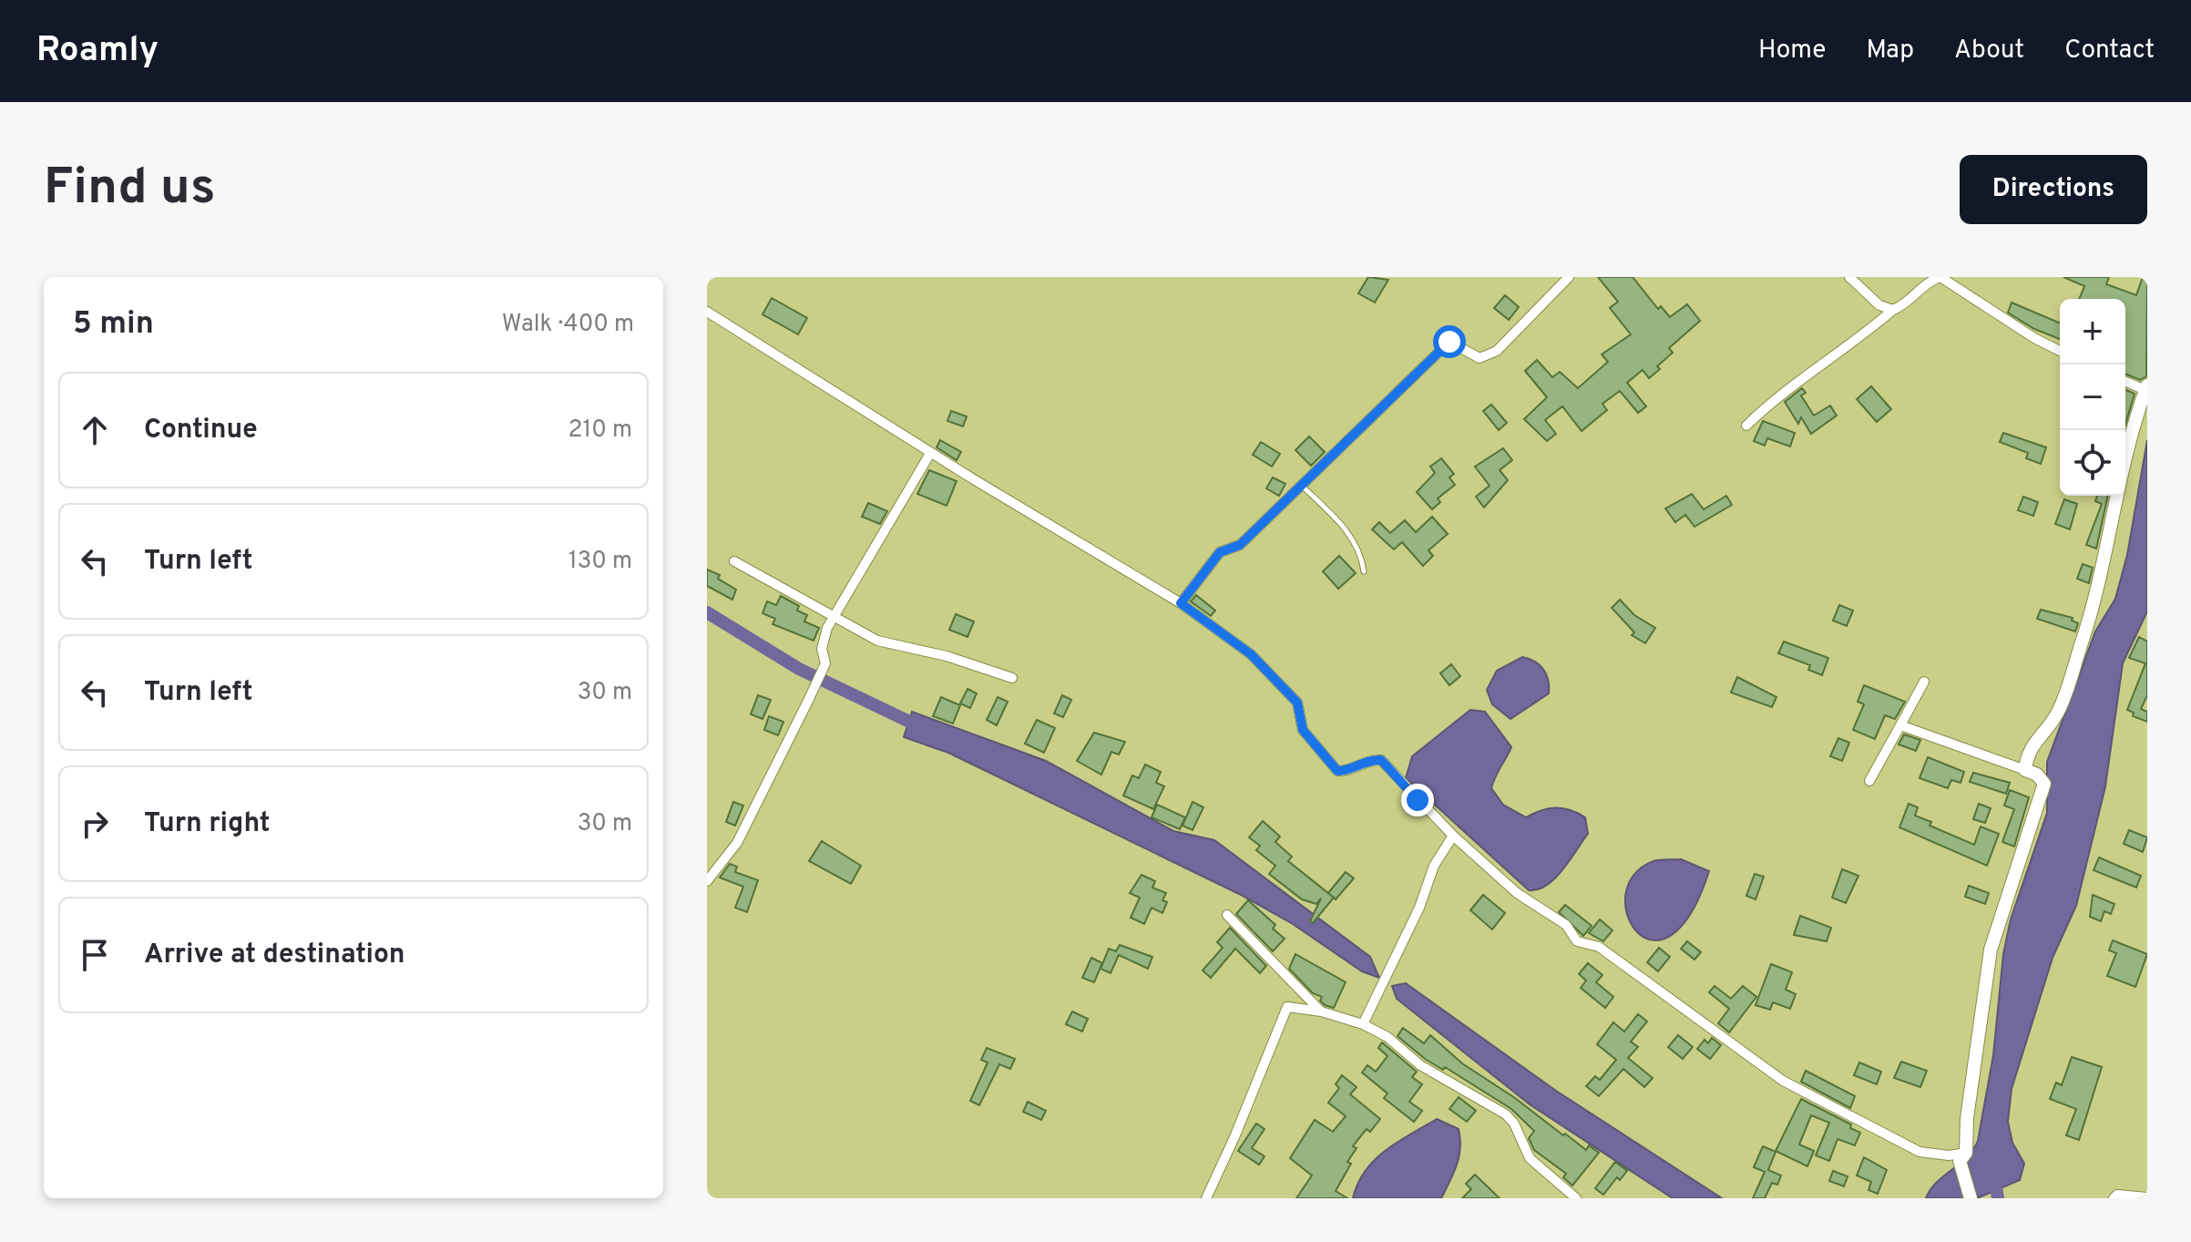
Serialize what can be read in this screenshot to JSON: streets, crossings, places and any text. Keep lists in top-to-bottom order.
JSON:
{
  "page": {
    "header": "Roamly",
    "nav": [
      "Home",
      "Map",
      "About",
      "Contact"
    ],
    "buttons": "Directions",
    "title": "Find us",
    "heading": ["5 min", "Walk · 400 m"],
    "map_buttons": ["+", "−"],
    "list": [
      ["Continue", "210 m"],
      ["Turn left", "130 m"],
      ["Turn left", "30 m"],
      ["Turn right", "30 m"],
      "Arrive at destination"
    ]
  }
}
